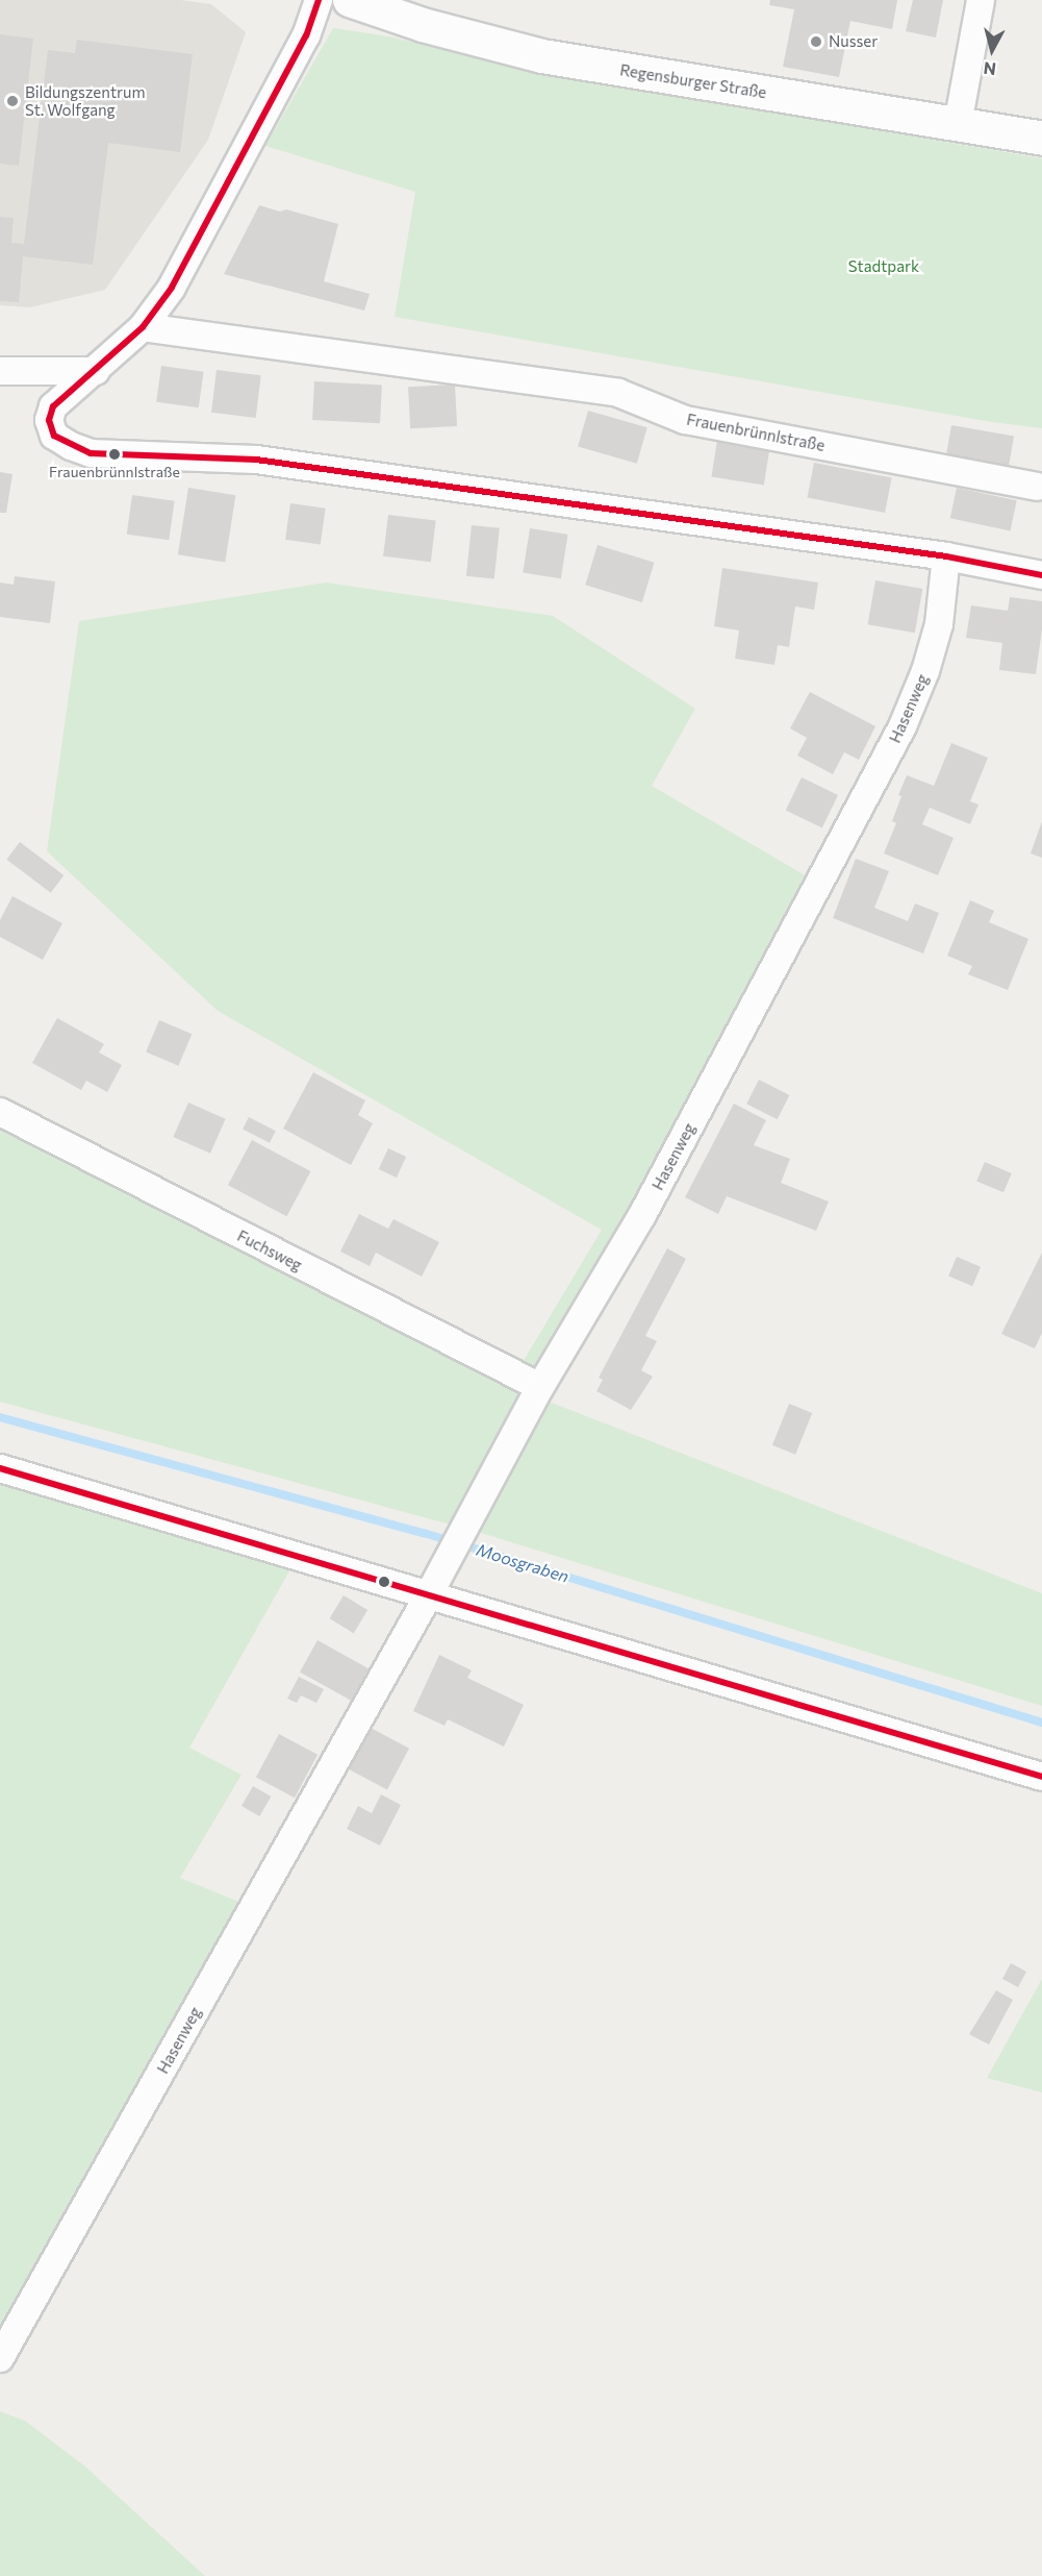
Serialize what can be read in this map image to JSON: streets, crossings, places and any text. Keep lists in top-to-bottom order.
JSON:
{
  "streets": {
    "street": [
      "Regensburger Straße",
      "Frauenbrünnlstraße",
      "Hasenweg",
      "Fuchsweg"
    ]
  },
  "crossings": [
    ["Hasenweg", "Fuchsweg"]
  ],
  "water": ["Moosgraben"],
  "parks": ["Stadtpark"],
  "places": ["Nusser", "Bildungszentrum St. Wolfgang", "Frauenbrünnlstraße"],
  "north": "bottom"
}
